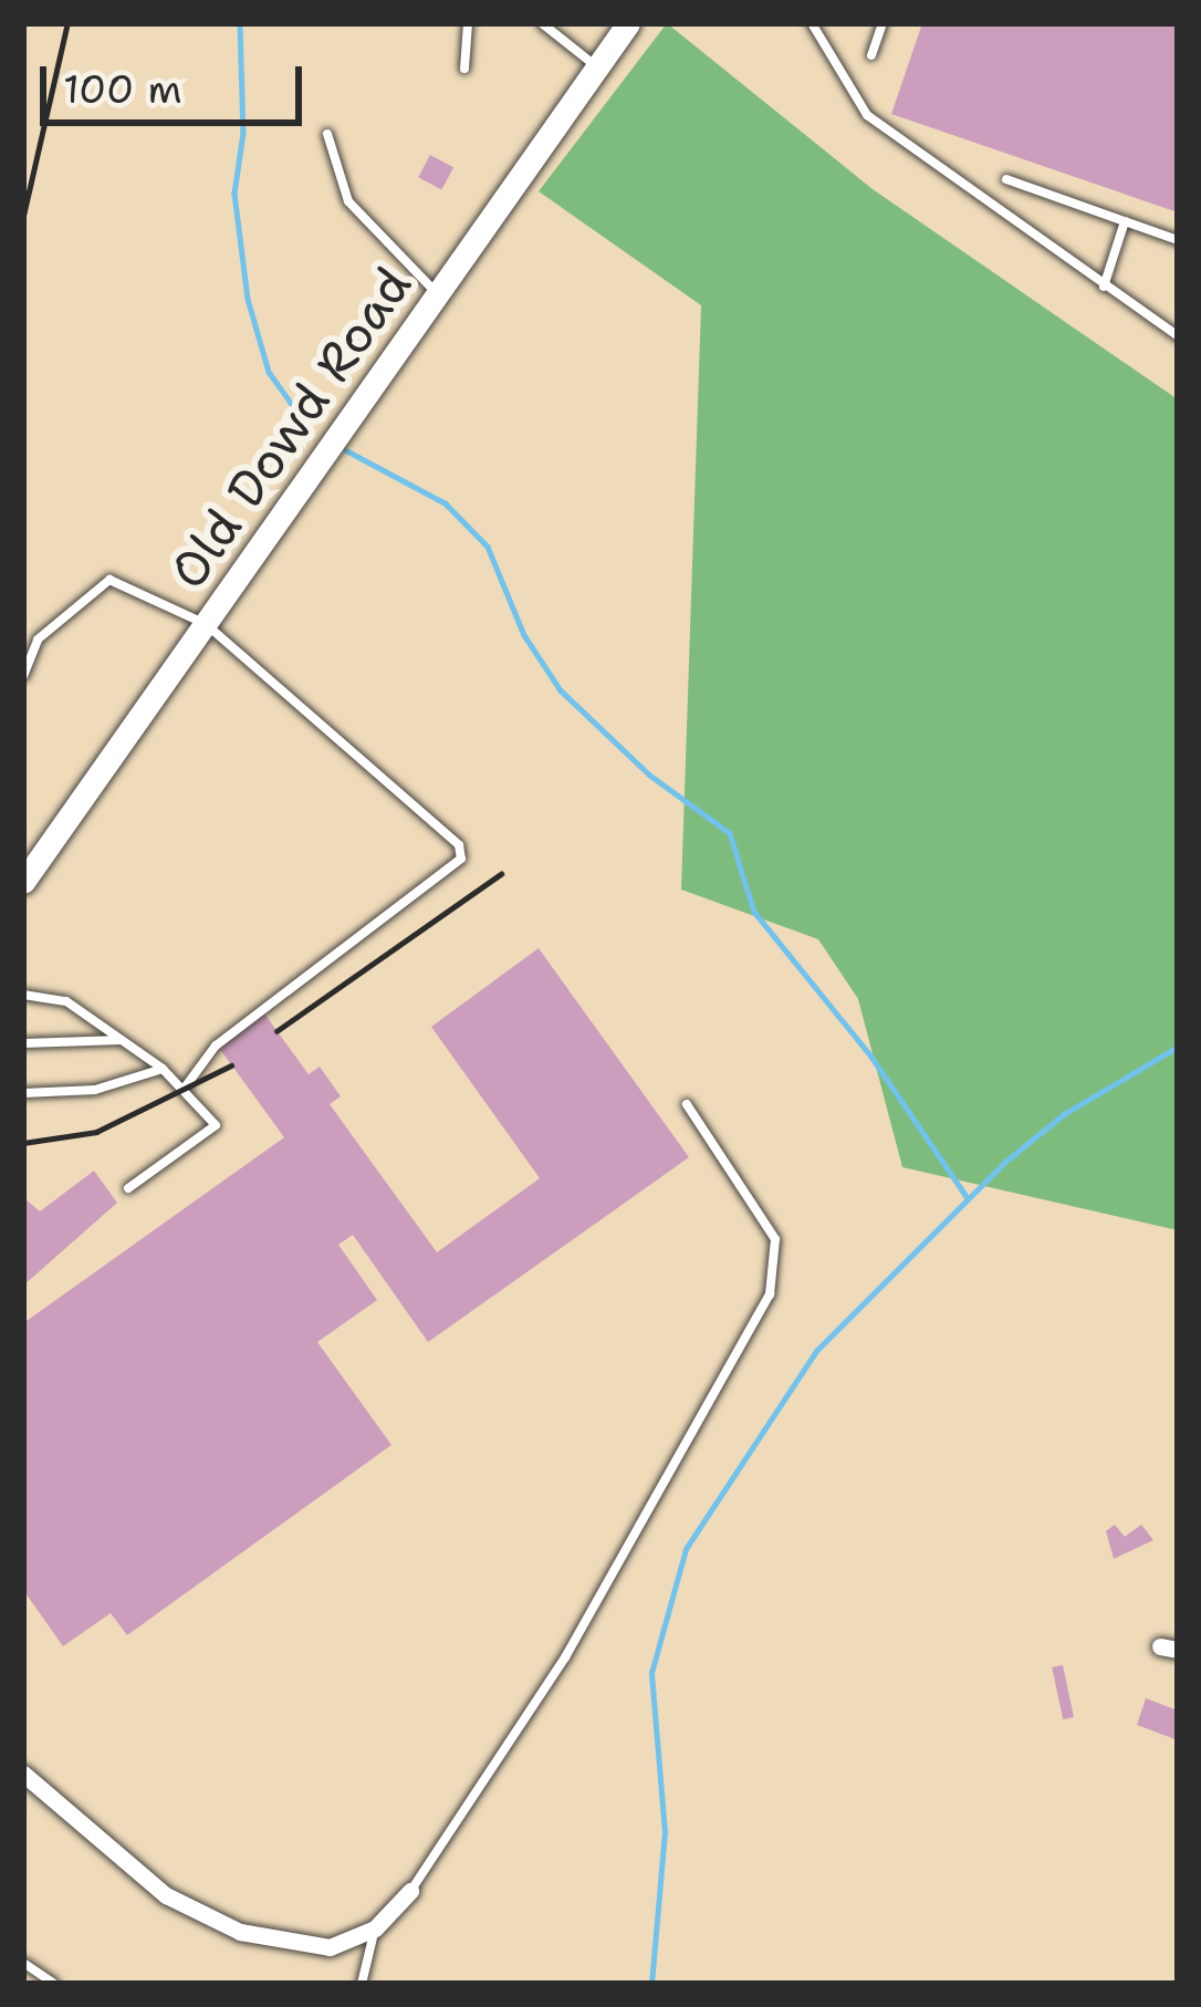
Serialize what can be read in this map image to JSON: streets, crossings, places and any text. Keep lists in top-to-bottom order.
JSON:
{
  "streets": {
    "street": ["Old Dowd Road"]
  },
  "scale_bar": "100 m"
}
